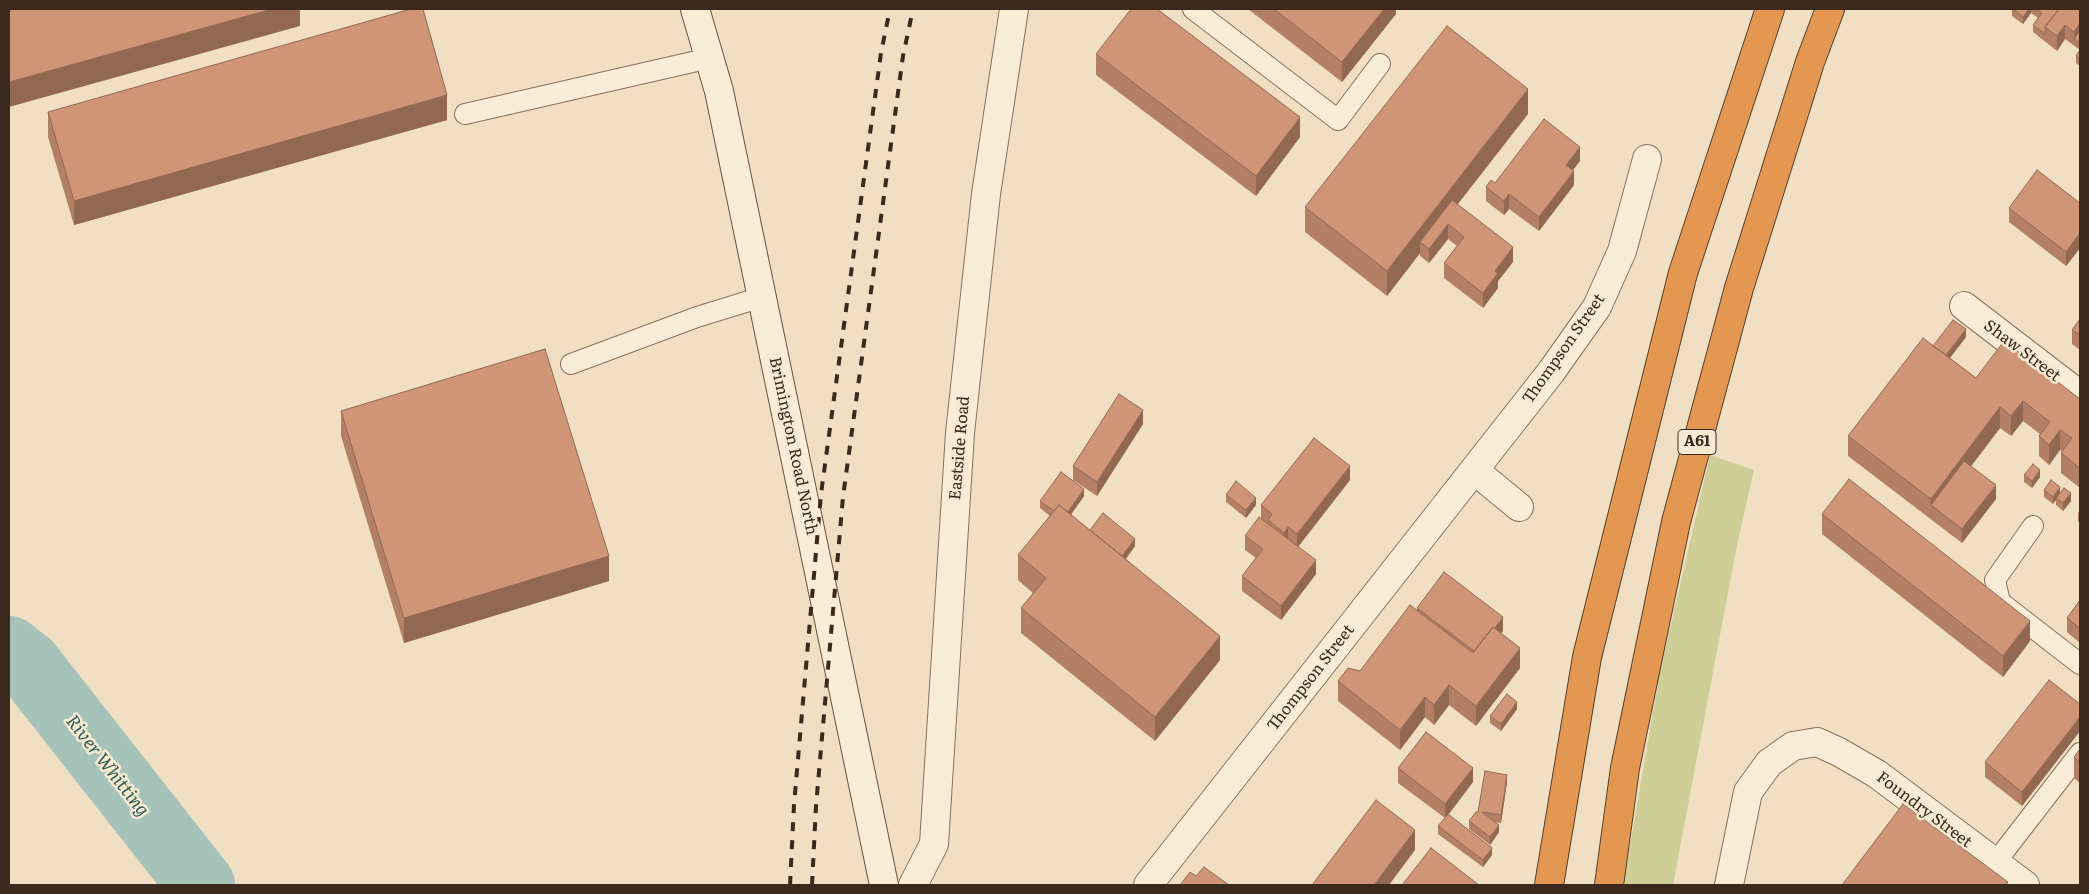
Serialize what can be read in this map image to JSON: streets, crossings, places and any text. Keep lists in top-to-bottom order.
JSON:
{
  "streets": {
    "highway": ["A61"],
    "street": [
      "Thompson Street",
      "Shaw Street",
      "Brimington Road North",
      "Eastside Road",
      "Foundry Street"
    ]
  },
  "water": ["River Whitting"]
}
